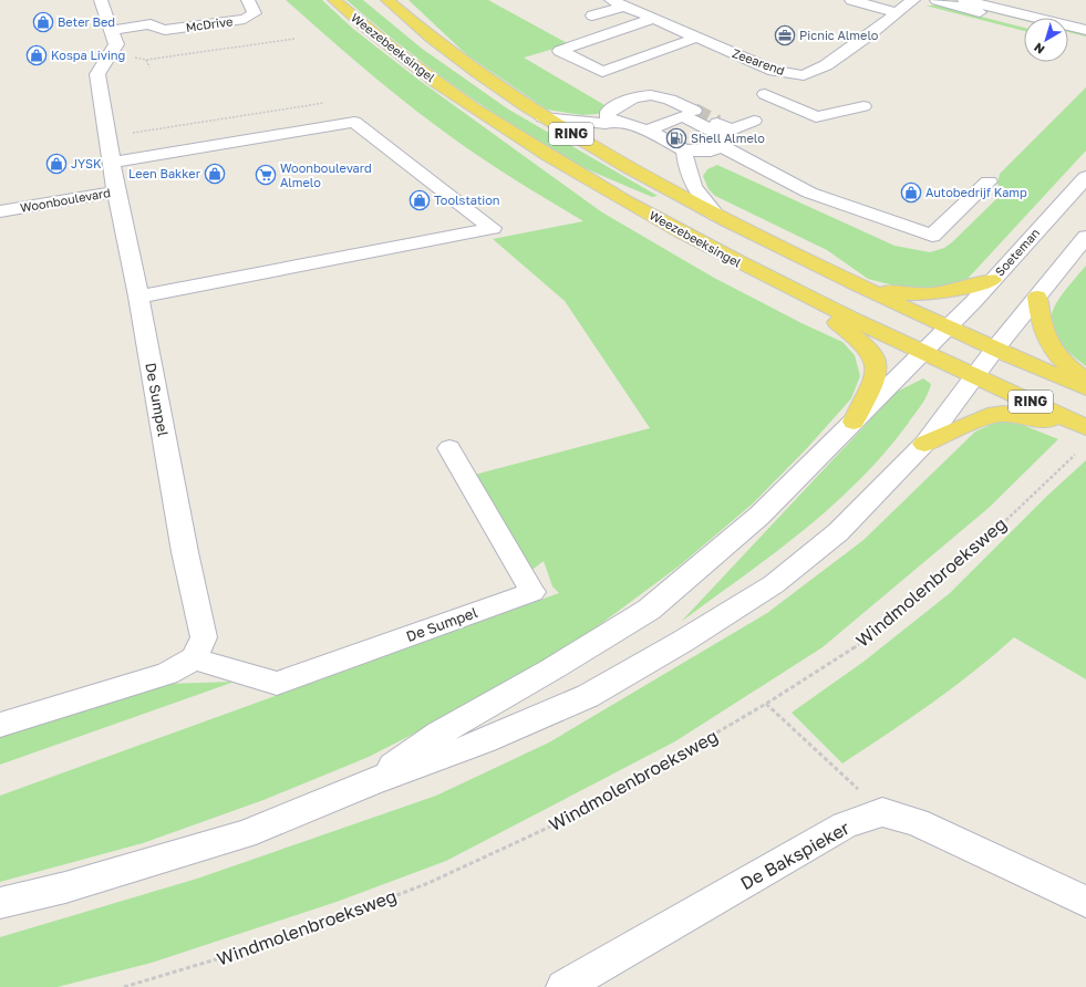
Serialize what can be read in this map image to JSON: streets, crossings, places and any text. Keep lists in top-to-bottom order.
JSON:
{
  "streets": {
    "main road": ["Weezebeeksingel", "RING"],
    "street": [
      "McDrive",
      "Zeearend",
      "Woonboulevard",
      "Soeteman",
      "De Sumpel",
      "De Bakspieker"
    ],
    "path": ["Windmolenbroeksweg"]
  },
  "crossings": [
    ["McDrive", "Woonboulevard"],
    ["Weezebeeksingel", "Soeteman"],
    ["RING", "Soeteman"],
    ["Woonboulevard", "De Sumpel"]
  ],
  "places": {
    "shop": [
      "Beter Bed",
      "Kospa Living",
      "JYSK",
      "Leen Bakker",
      "Autobedrijf Kamp",
      "Toolstation"
    ],
    "office": ["Picnic Almelo"],
    "fuel station": ["Shell Almelo"],
    "supermarket": ["Woonboulevard Almelo"]
  },
  "north": "bottom left"
}
